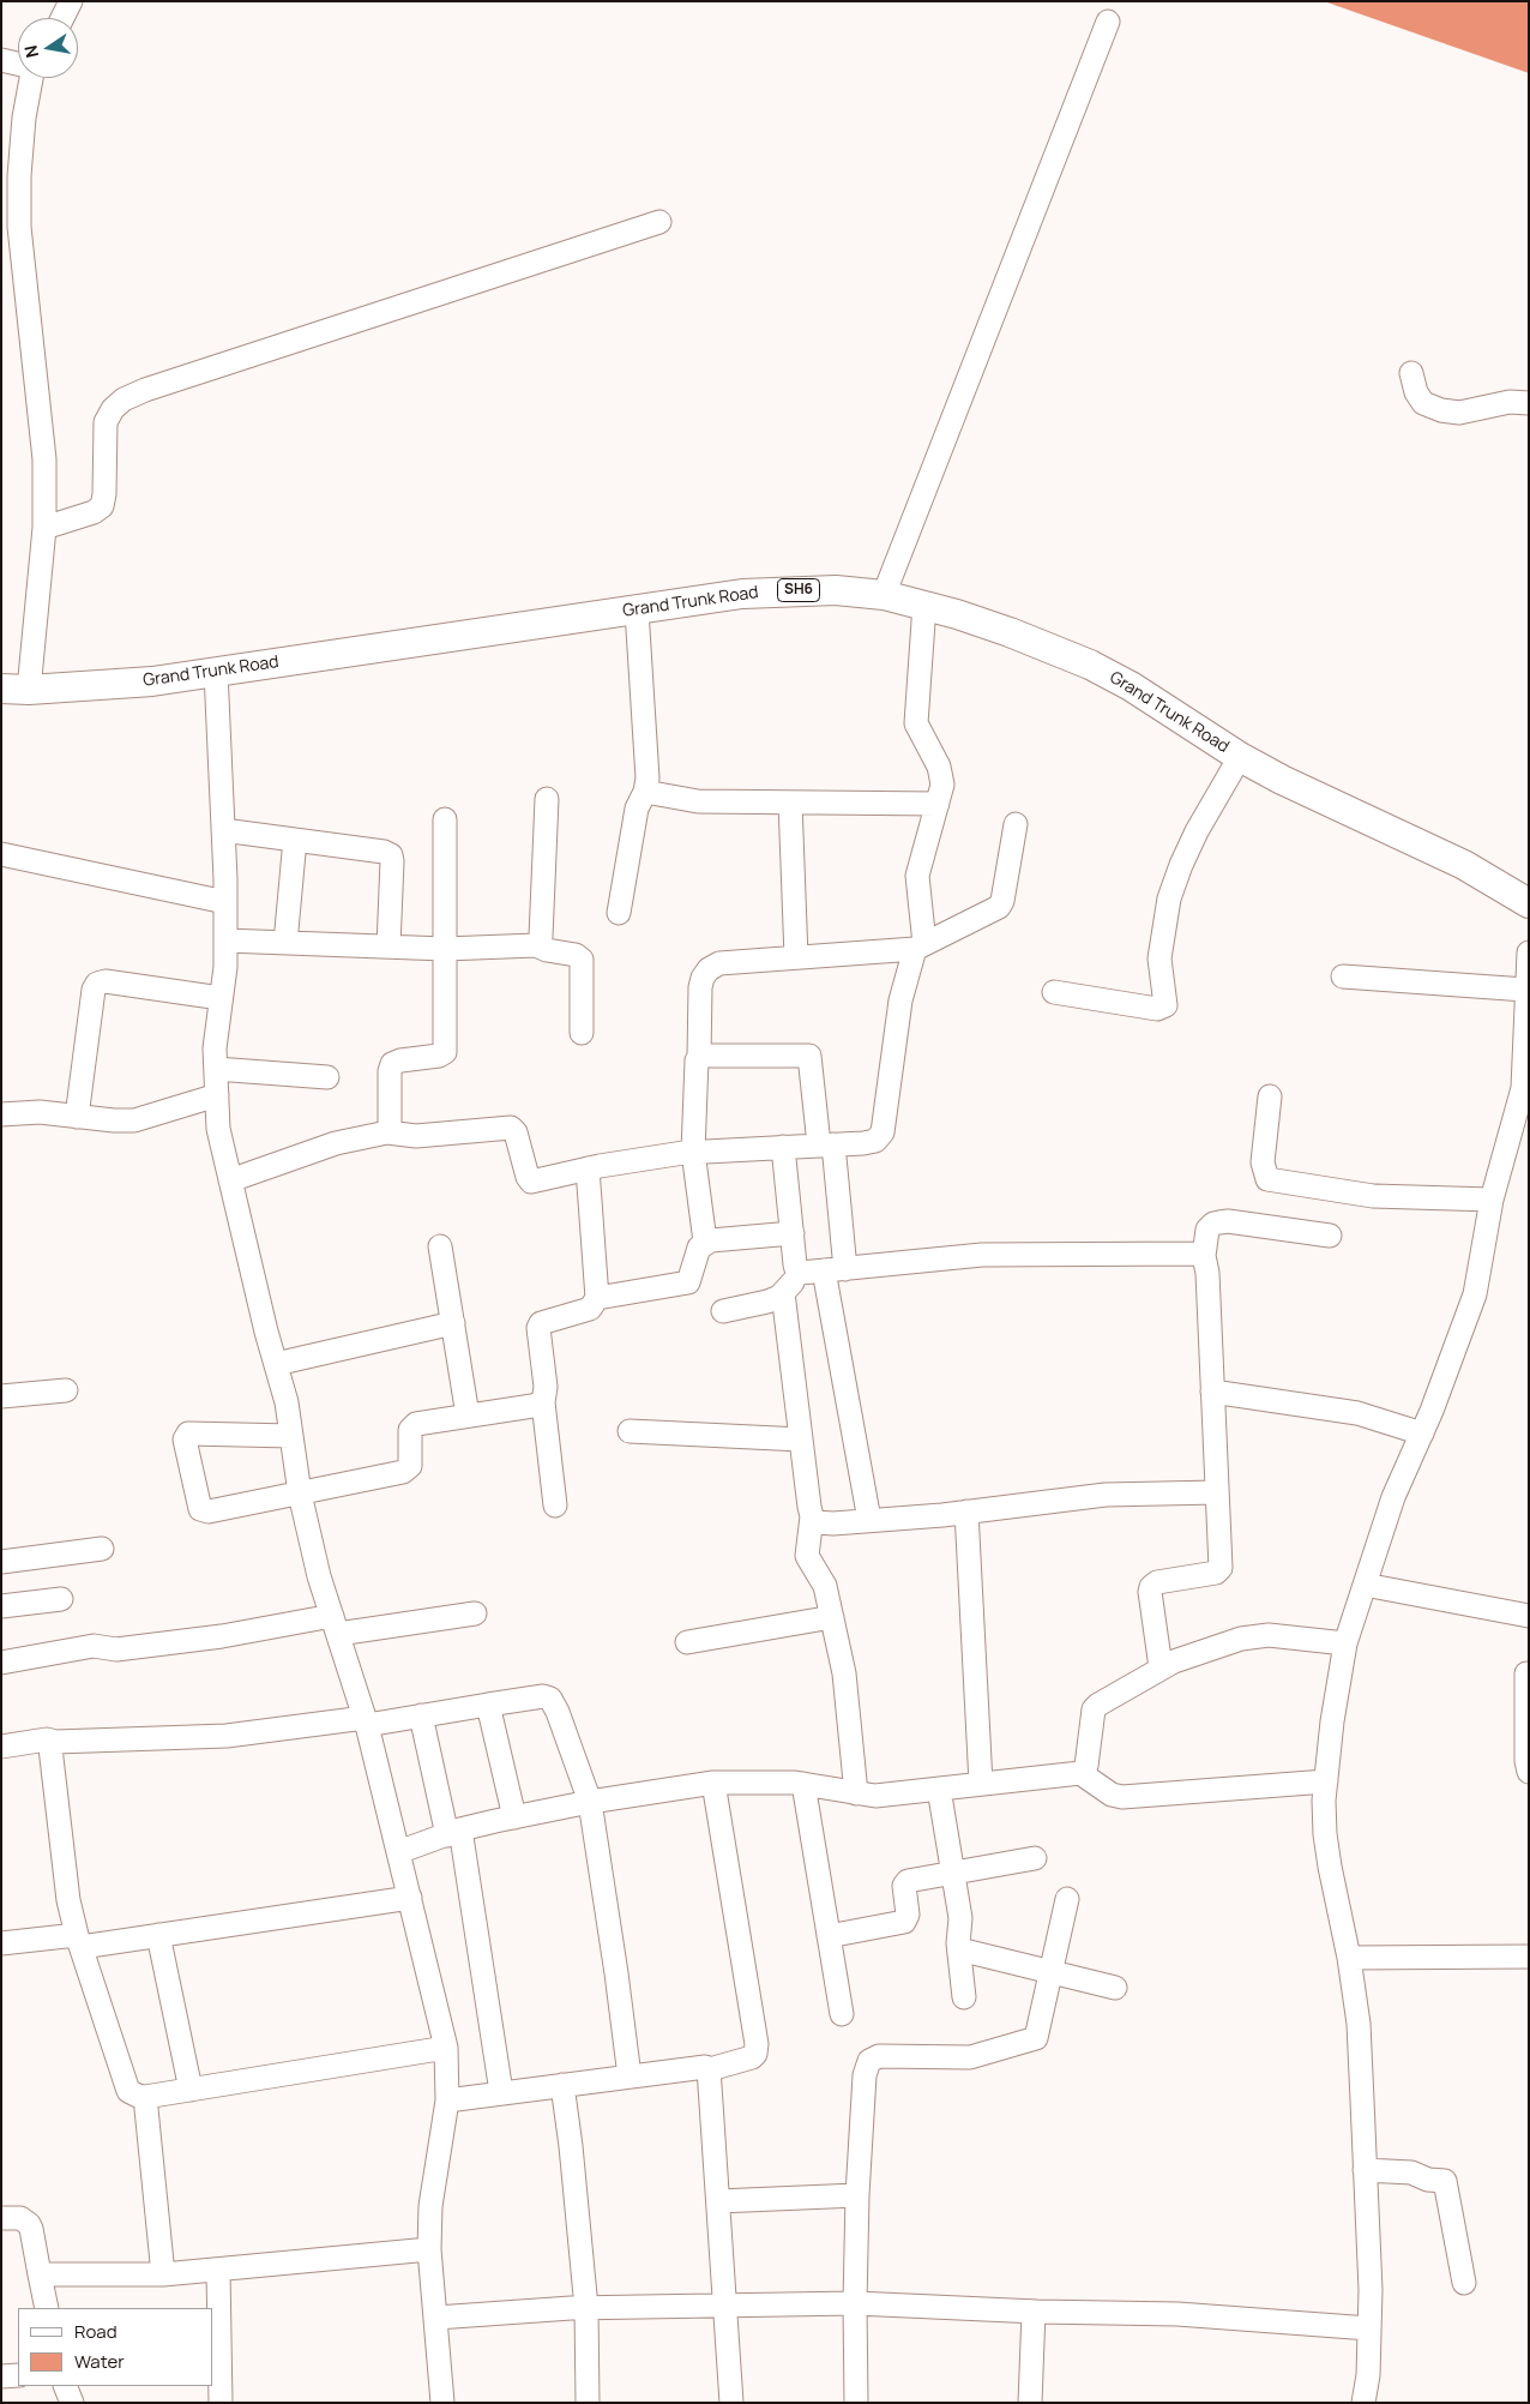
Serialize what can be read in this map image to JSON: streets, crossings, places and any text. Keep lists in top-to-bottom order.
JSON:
{
  "streets": {
    "main road": ["SH6", "Grand Trunk Road"]
  },
  "legend": ["Road", "Water"],
  "north": "left"
}
